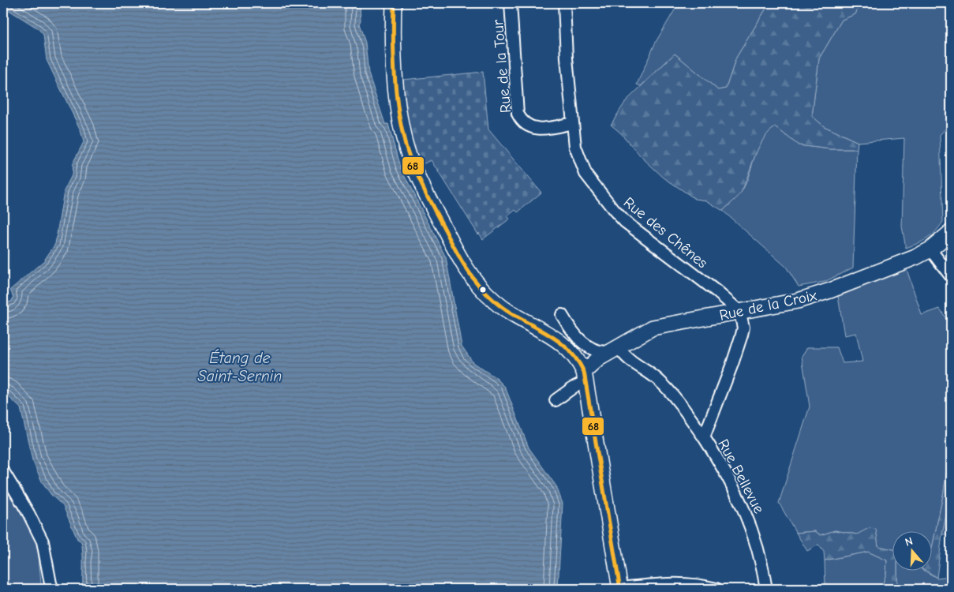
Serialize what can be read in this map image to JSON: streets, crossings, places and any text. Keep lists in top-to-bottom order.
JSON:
{
  "streets": {
    "street": [
      "Rue de la Tour",
      "Rue des Chênes",
      "Rue de la Croix",
      "Rue Bellevue"
    ]
  },
  "crossings": [
    ["Rue de la Tour", "Rue des Chênes"],
    ["Rue des Chênes", "Rue de la Croix"],
    ["Rue des Chênes", "Rue Bellevue"],
    ["Rue de la Croix", "Rue Bellevue"]
  ],
  "water": ["Étang de Saint-Sernin"],
  "lines": ["transit line 68"],
  "north": "top"
}
